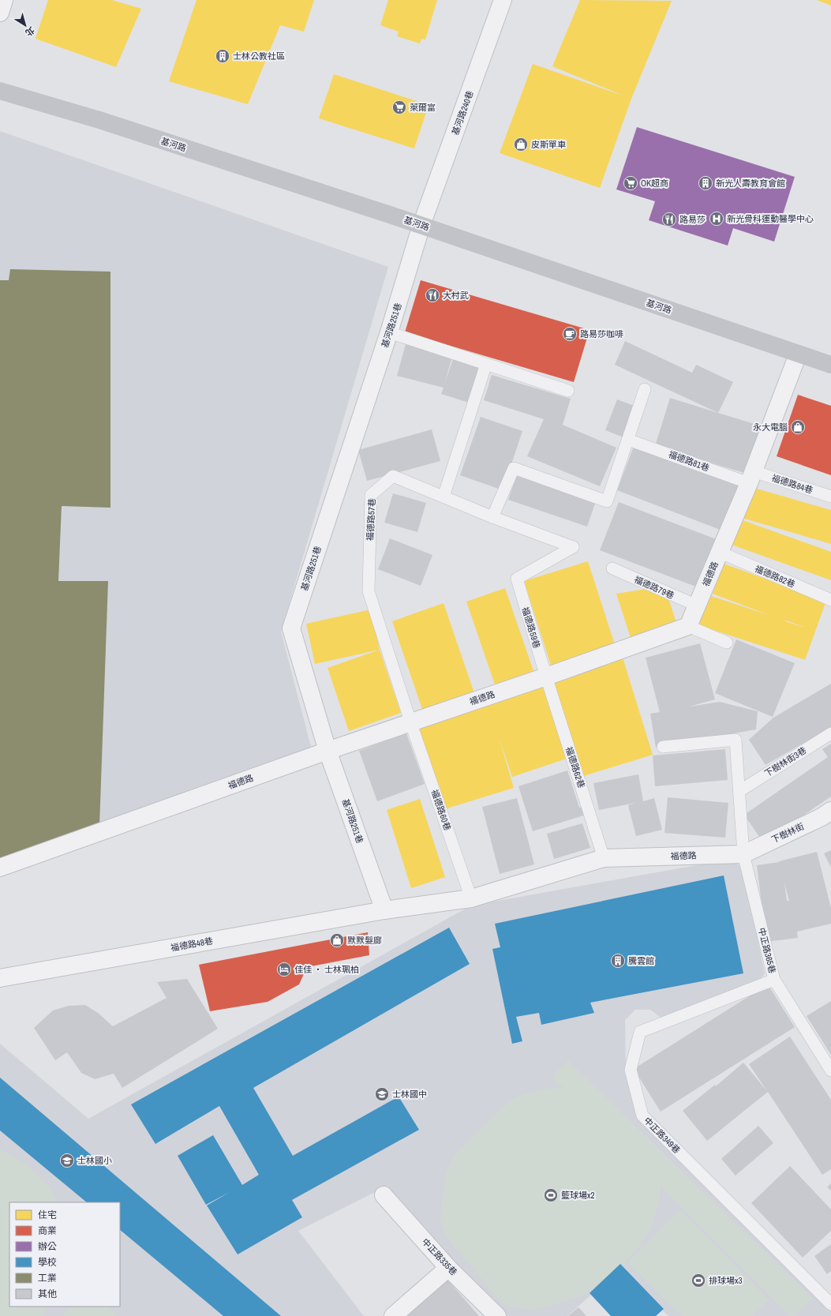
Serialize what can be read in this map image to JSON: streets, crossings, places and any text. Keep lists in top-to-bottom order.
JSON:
{
  "streets": {
    "street": [
      "基河路240巷",
      "基河路",
      "基河路251巷",
      "福德路",
      "下樹林街",
      "福德路48巷",
      "中正路335巷"
    ],
    "lane": [
      "福德路81巷",
      "福德路84巷",
      "福德路57巷",
      "福德路82巷",
      "福德路79巷",
      "福德路59巷",
      "下樹林街3巷",
      "福德路62巷",
      "福德路60巷",
      "中正路365巷",
      "中正路349巷"
    ]
  },
  "crossings": [
    ["基河路240巷", "基河路"],
    ["基河路240巷", "基河路251巷"],
    ["基河路", "基河路251巷"],
    ["基河路", "福德路"],
    ["基河路251巷", "福德路"],
    ["基河路251巷", "福德路48巷"],
    ["福德路81巷", "福德路84巷"],
    ["福德路81巷", "福德路"],
    ["福德路84巷", "福德路"],
    ["福德路57巷", "福德路"],
    ["福德路57巷", "福德路59巷"],
    ["福德路57巷", "福德路60巷"],
    ["福德路", "福德路82巷"],
    ["福德路", "福德路79巷"],
    ["福德路", "福德路59巷"],
    ["福德路", "福德路62巷"],
    ["福德路", "福德路60巷"],
    ["福德路", "下樹林街"],
    ["福德路", "福德路48巷"],
    ["福德路", "中正路365巷"],
    ["福德路59巷", "福德路62巷"],
    ["下樹林街3巷", "中正路365巷"],
    ["下樹林街", "中正路365巷"],
    ["中正路365巷", "中正路349巷"]
  ],
  "places": {
    "building": ["士林公教社區", "新光人壽教育會館", "騰雲館"],
    "supermarket": ["萊爾富", "OK超商"],
    "shop": ["皮斯單車", "永大電腦", "默默髮廊"],
    "hospital": ["新光骨科運動醫學中心"],
    "restaurant": ["路易莎", "大村武"],
    "cafe": ["路易莎咖啡"],
    "hotel": ["佳佳 ‧ 士林珮柏"],
    "school or university": ["士林國中", "士林國小"],
    "sports": ["籃球場x2", "排球場x3"]
  },
  "legend": [
    "住宅",
    "商業",
    "辦公",
    "學校",
    "工業",
    "其他"
  ],
  "north": "bottom right"
}
